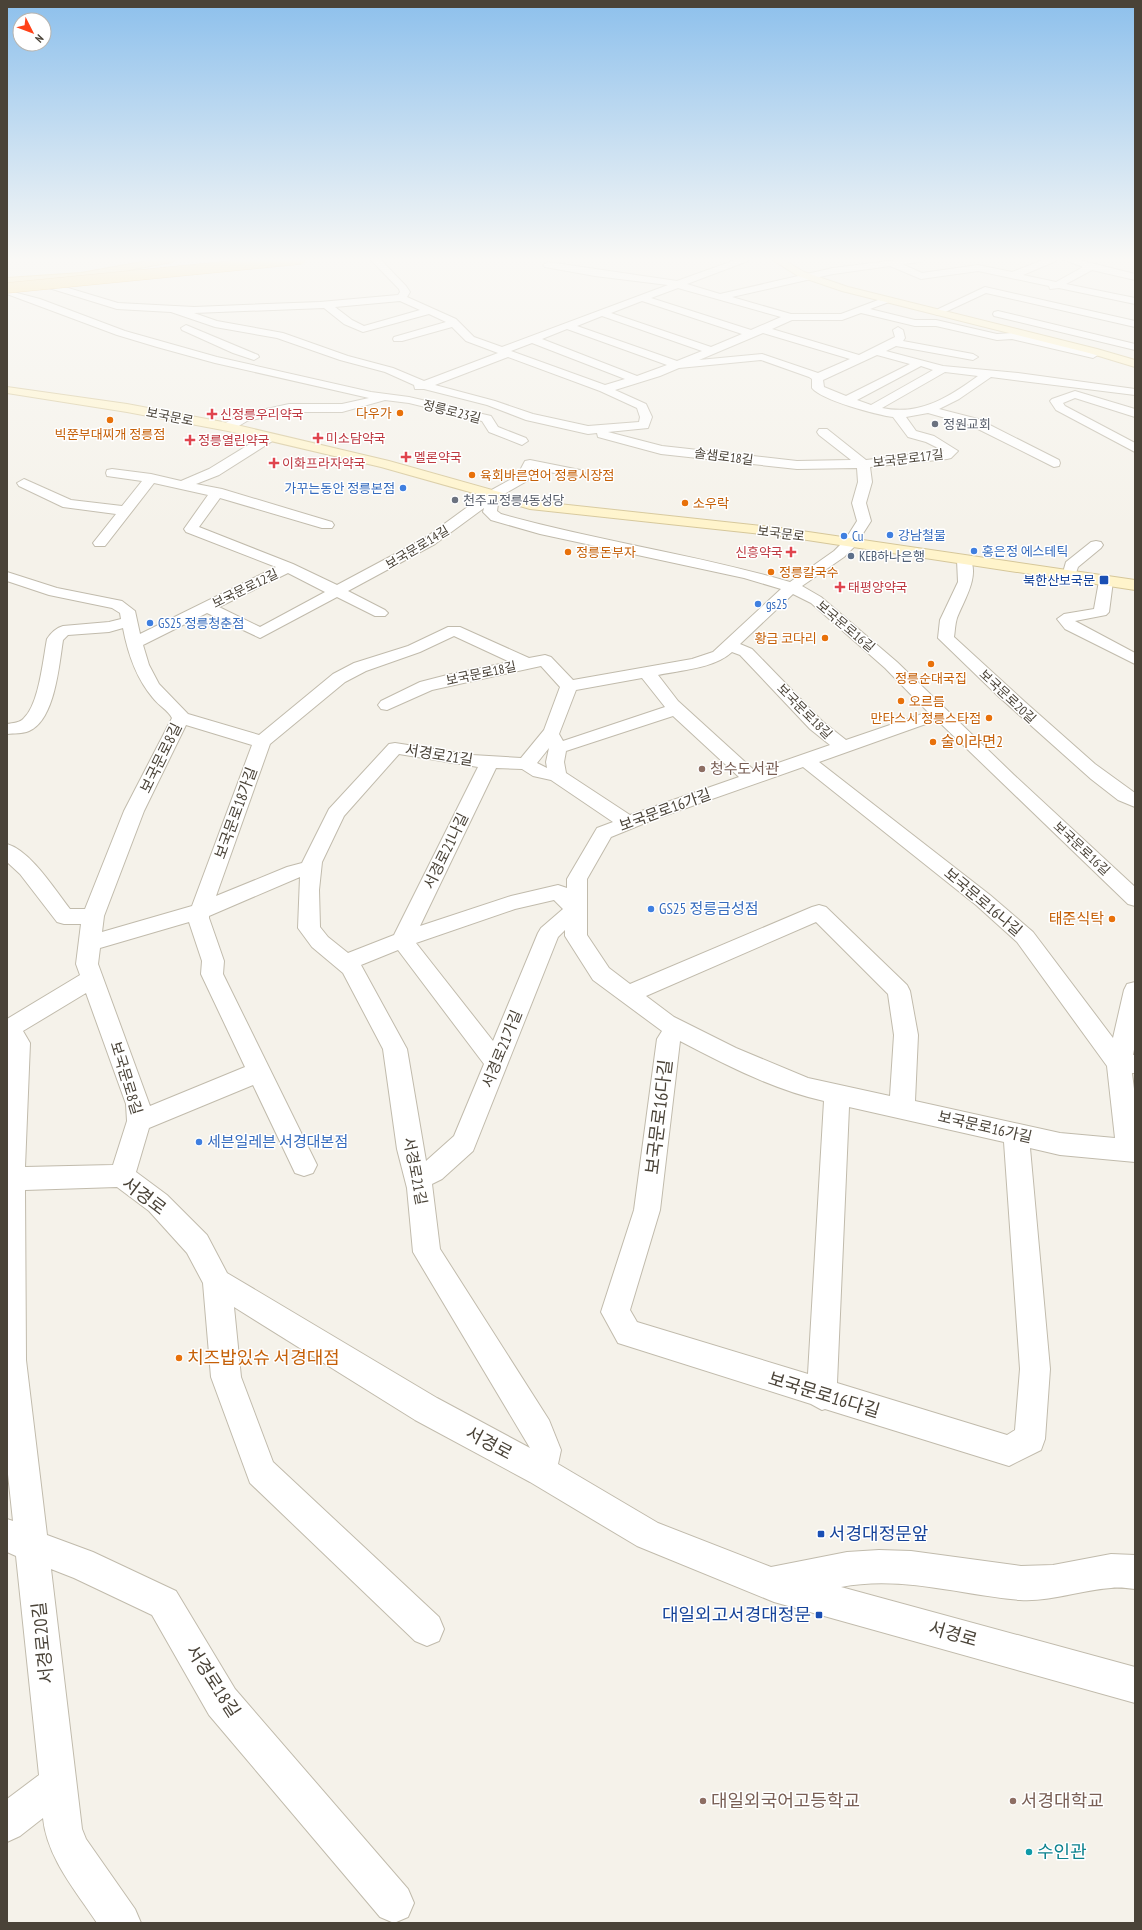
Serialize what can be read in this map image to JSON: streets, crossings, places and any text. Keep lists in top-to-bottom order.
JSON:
{
  "streets": {
    "main road": ["보국문로"],
    "street": [
      "정릉로23길",
      "솔샘로18길",
      "보국문로17길",
      "보국문로14길",
      "보국문로12길",
      "보국문로16길",
      "보국문로18길",
      "보국문로20길",
      "서경로21길",
      "보국문로8길",
      "보국문로16가길",
      "보국문로18가길",
      "서경로21나길",
      "보국문로16나길",
      "서경로21가길",
      "보국문로16다길",
      "서경로",
      "서경로20길",
      "서경로18길"
    ]
  },
  "crossings": [
    ["보국문로", "보국문로17길"],
    ["보국문로", "보국문로14길"],
    ["보국문로", "보국문로16길"],
    ["보국문로", "보국문로20길"],
    ["솔샘로18길", "보국문로17길"],
    ["보국문로14길", "보국문로12길"],
    ["보국문로14길", "보국문로16길"],
    ["보국문로12길", "보국문로8길"],
    ["보국문로16길", "보국문로16가길"],
    ["보국문로18길", "보국문로16가길"],
    ["서경로21길", "서경로21나길"],
    ["서경로21길", "서경로21가길"],
    ["서경로21길", "서경로"],
    ["보국문로8길", "보국문로18가길"],
    ["보국문로8길", "서경로"],
    ["보국문로16가길", "보국문로16나길"],
    ["보국문로16가길", "서경로21가길"],
    ["보국문로16가길", "보국문로16다길"],
    ["서경로", "서경로20길"],
    ["서경로20길", "서경로18길"]
  ],
  "places": {
    "other": [
      "다우가",
      "빅쭌부대찌개 정릉점",
      "정원교회",
      "육회바른연어 정릉시장점",
      "가꾸는동안 정릉본점",
      "천주교정릉4동성당",
      "소우락",
      "강남철물",
      "Cu",
      "홍은정 에스테틱",
      "정릉돈부자",
      "KEB하나은행",
      "정릉칼국수",
      "gs25",
      "GS25 정릉청춘점",
      "황금 코다리",
      "정릉순대국집",
      "오르름",
      "만타스시 정릉스타점",
      "술이라면2",
      "청수도서관",
      "GS25 정릉금성점",
      "태준식탁",
      "세븐일레븐 서경대본점",
      "치즈밥있슈 서경대점",
      "대일외국어고등학교",
      "서경대학교",
      "수인관"
    ],
    "health": [
      "신정릉우리약국",
      "미소담약국",
      "정릉열린약국",
      "멜론약국",
      "이화프라자약국",
      "신흥약국",
      "태평양약국"
    ],
    "transit": ["북한산보국문", "서경대정문앞", "대일외고서경대정문"]
  },
  "north": "bottom right"
}
